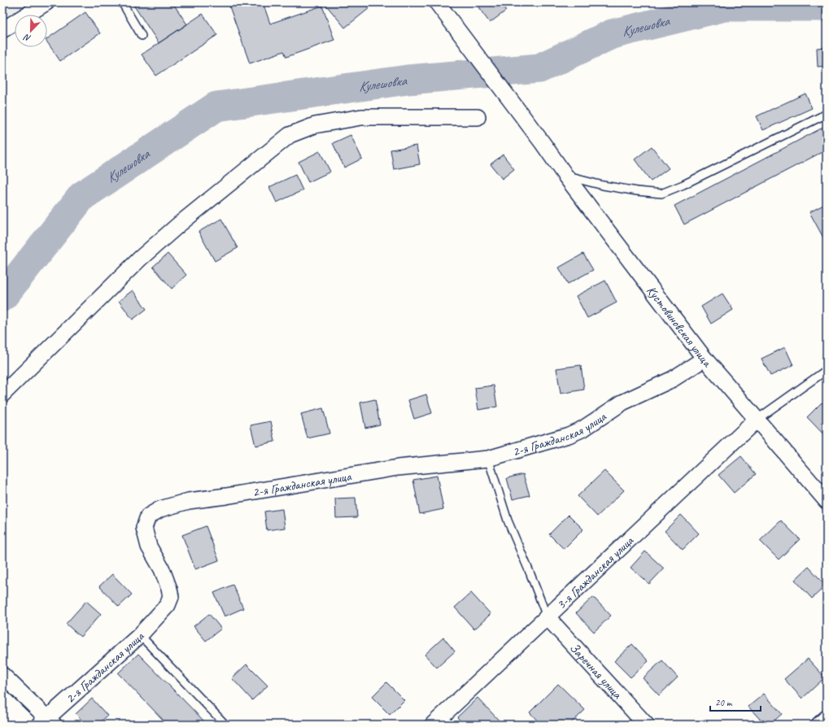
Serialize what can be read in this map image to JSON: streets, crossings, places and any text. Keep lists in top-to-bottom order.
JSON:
{
  "streets": {
    "street": [
      "Кустовиновская улица",
      "2-я Гражданская улица",
      "3-я Гражданская улица",
      "Заречная улица"
    ]
  },
  "crossings": [
    ["Кустовиновская улица", "2-я Гражданская улица"],
    ["Кустовиновская улица", "3-я Гражданская улица"],
    ["3-я Гражданская улица", "Заречная улица"]
  ],
  "water": ["Кулешовка"],
  "scale_bar": "20 m",
  "north": "bottom left"
}
